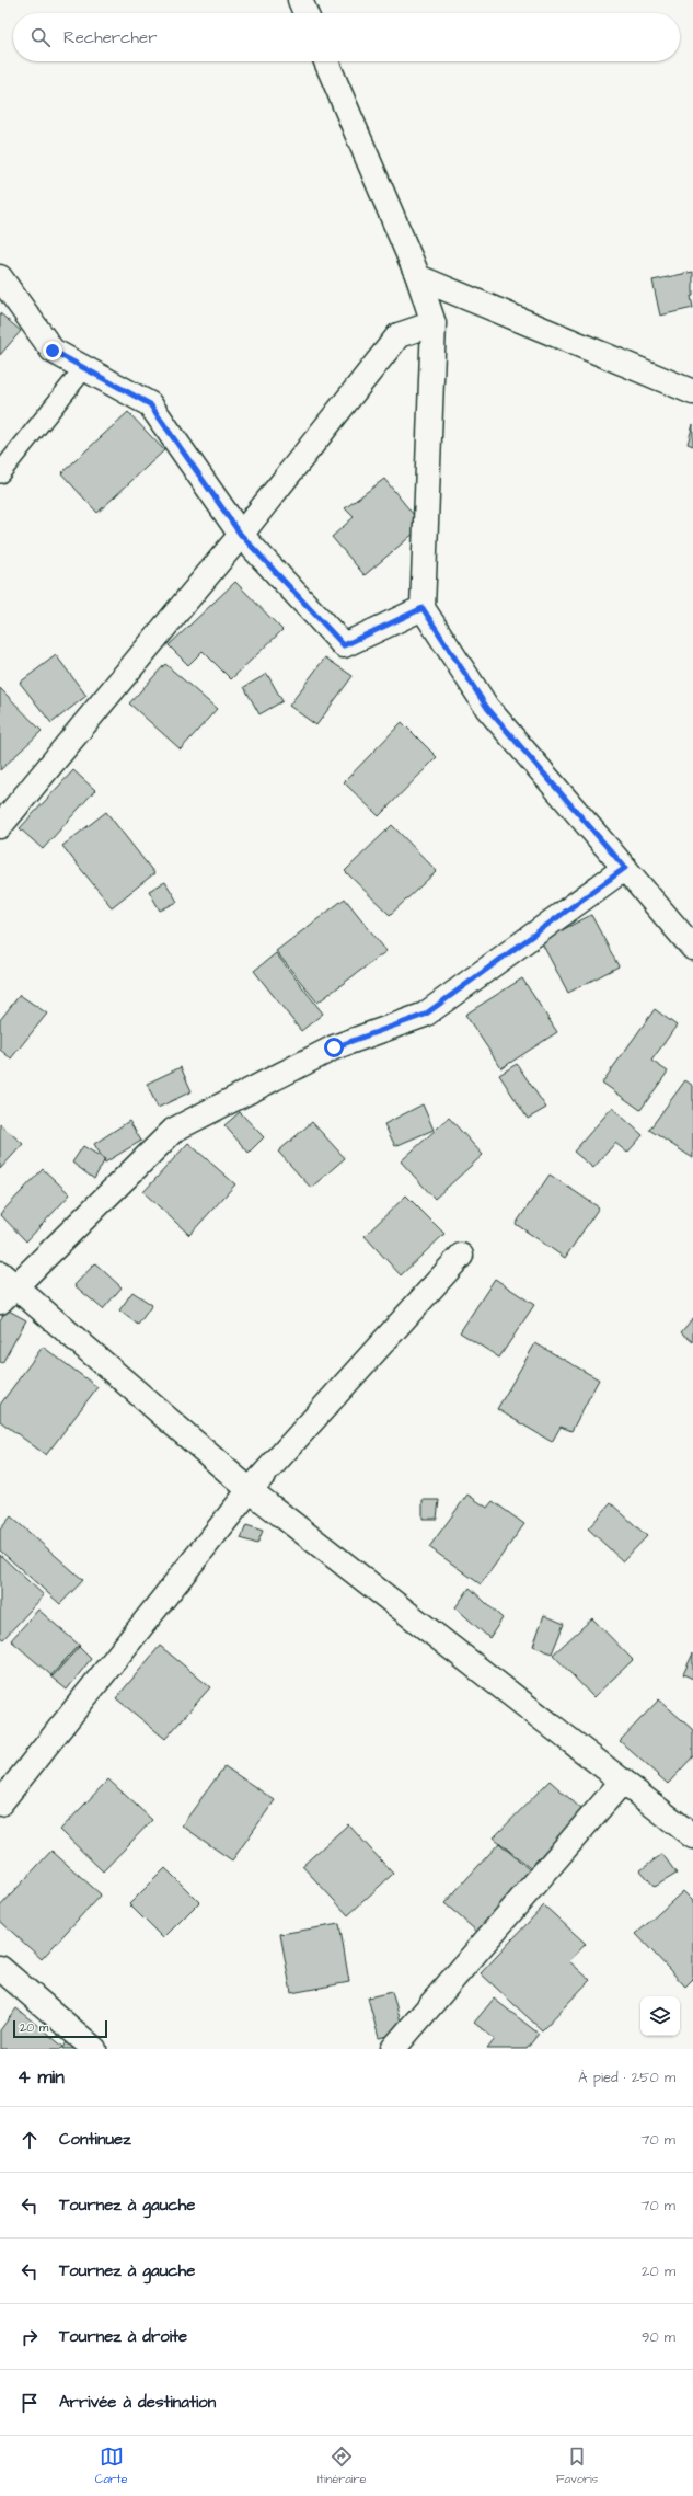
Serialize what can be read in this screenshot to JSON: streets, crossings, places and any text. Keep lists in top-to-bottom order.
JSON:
{
  "scale_bar": "20 m",
  "page": {
    "search": "Rechercher",
    "scale": "20 m",
    "heading": ["4 min", "À pied · 250 m"],
    "list": [
      ["Continuez", "70 m"],
      ["Tournez à gauche", "70 m"],
      ["Tournez à gauche", "20 m"],
      ["Tournez à droite", "90 m"],
      "Arrivée à destination"
    ],
    "nav": ["Carte", "Itinéraire", "Favoris"]
  }
}
